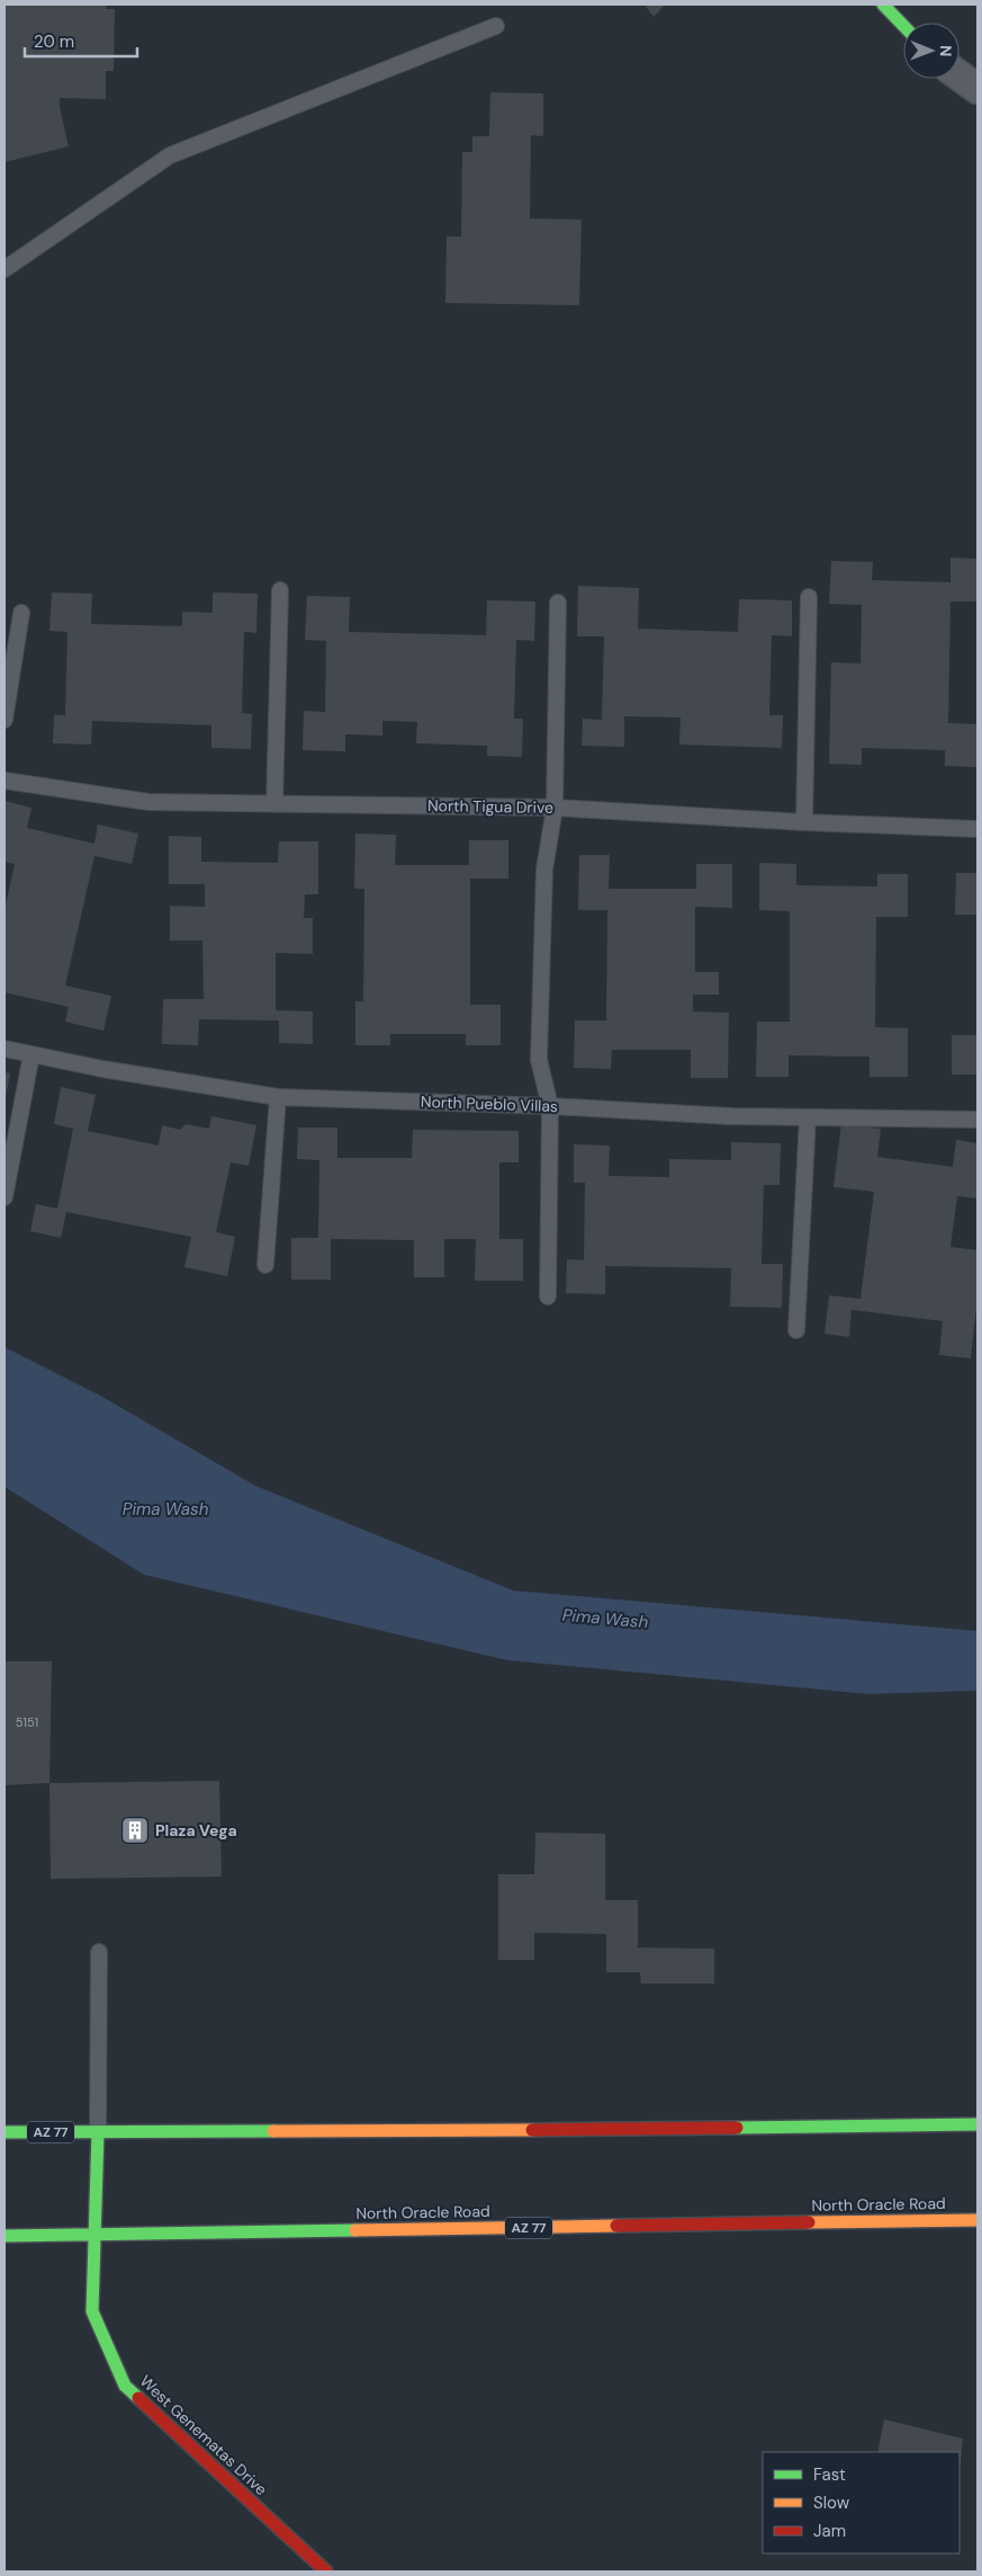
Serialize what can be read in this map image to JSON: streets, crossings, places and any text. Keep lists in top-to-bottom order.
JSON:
{
  "streets": {
    "main road": ["AZ 77", "North Oracle Road", "West Genematas Drive"],
    "lane": ["North Tigua Drive", "North Pueblo Villas"]
  },
  "crossings": [
    ["AZ 77", "West Genematas Drive"],
    ["North Oracle Road", "West Genematas Drive"]
  ],
  "water": ["Pima Wash"],
  "places": {
    "building": ["Plaza Vega"]
  },
  "house_numbers": ["5151"],
  "legend": ["Fast", "Slow", "Jam"],
  "scale_bar": "20 m",
  "north": "right"
}
